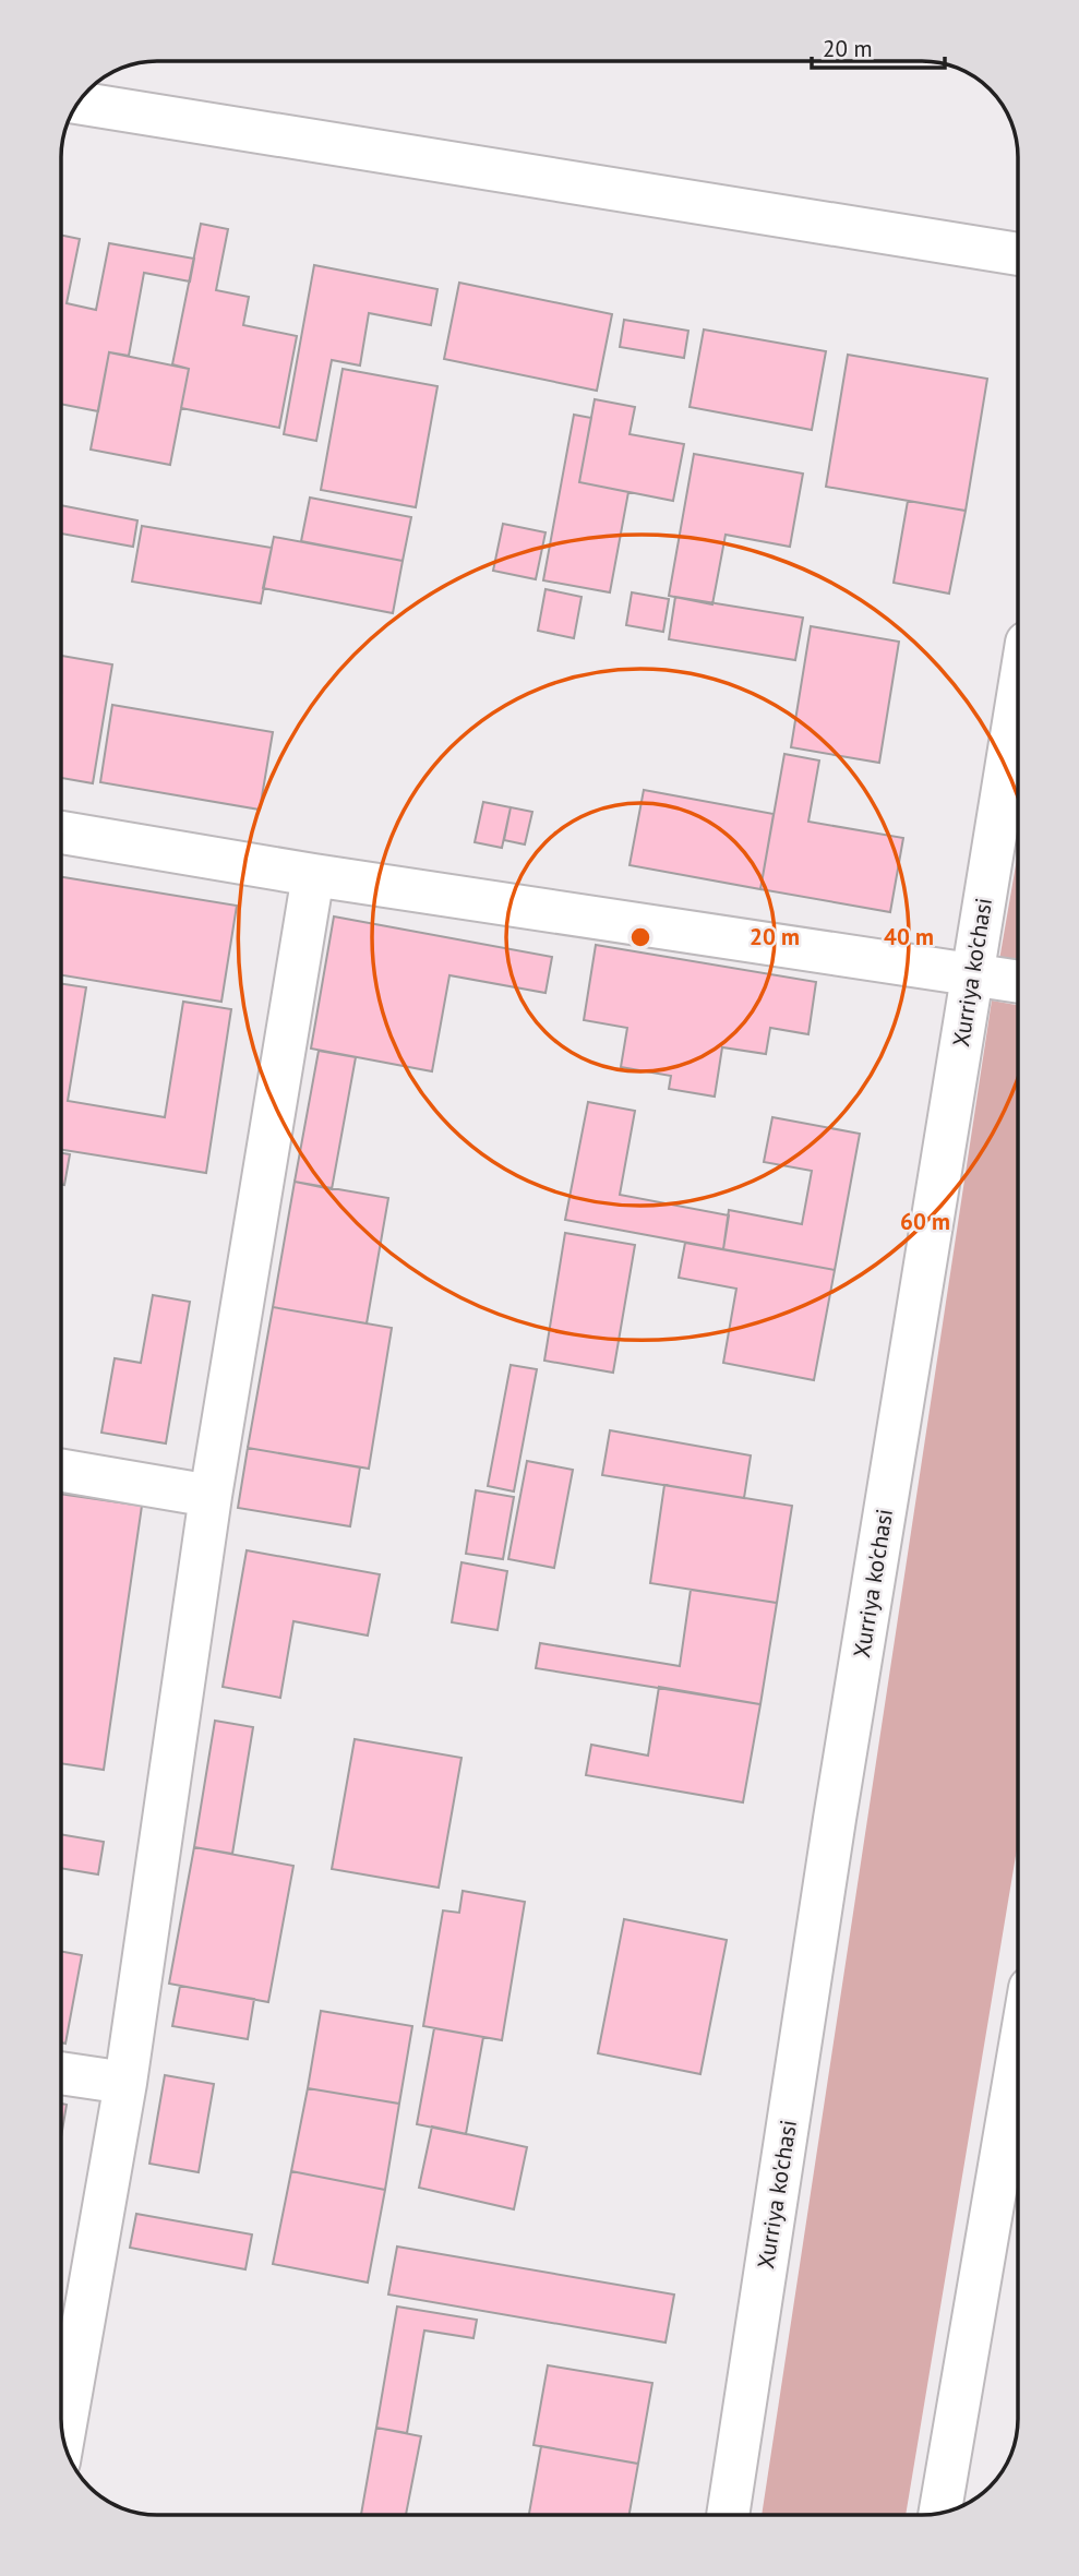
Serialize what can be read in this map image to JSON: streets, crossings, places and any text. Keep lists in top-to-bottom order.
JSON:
{
  "streets": {
    "street": ["Xurriya ko'chasi"]
  },
  "scale_bar": "20 m",
  "rings": ["20 m", "40 m", "60 m"]
}
